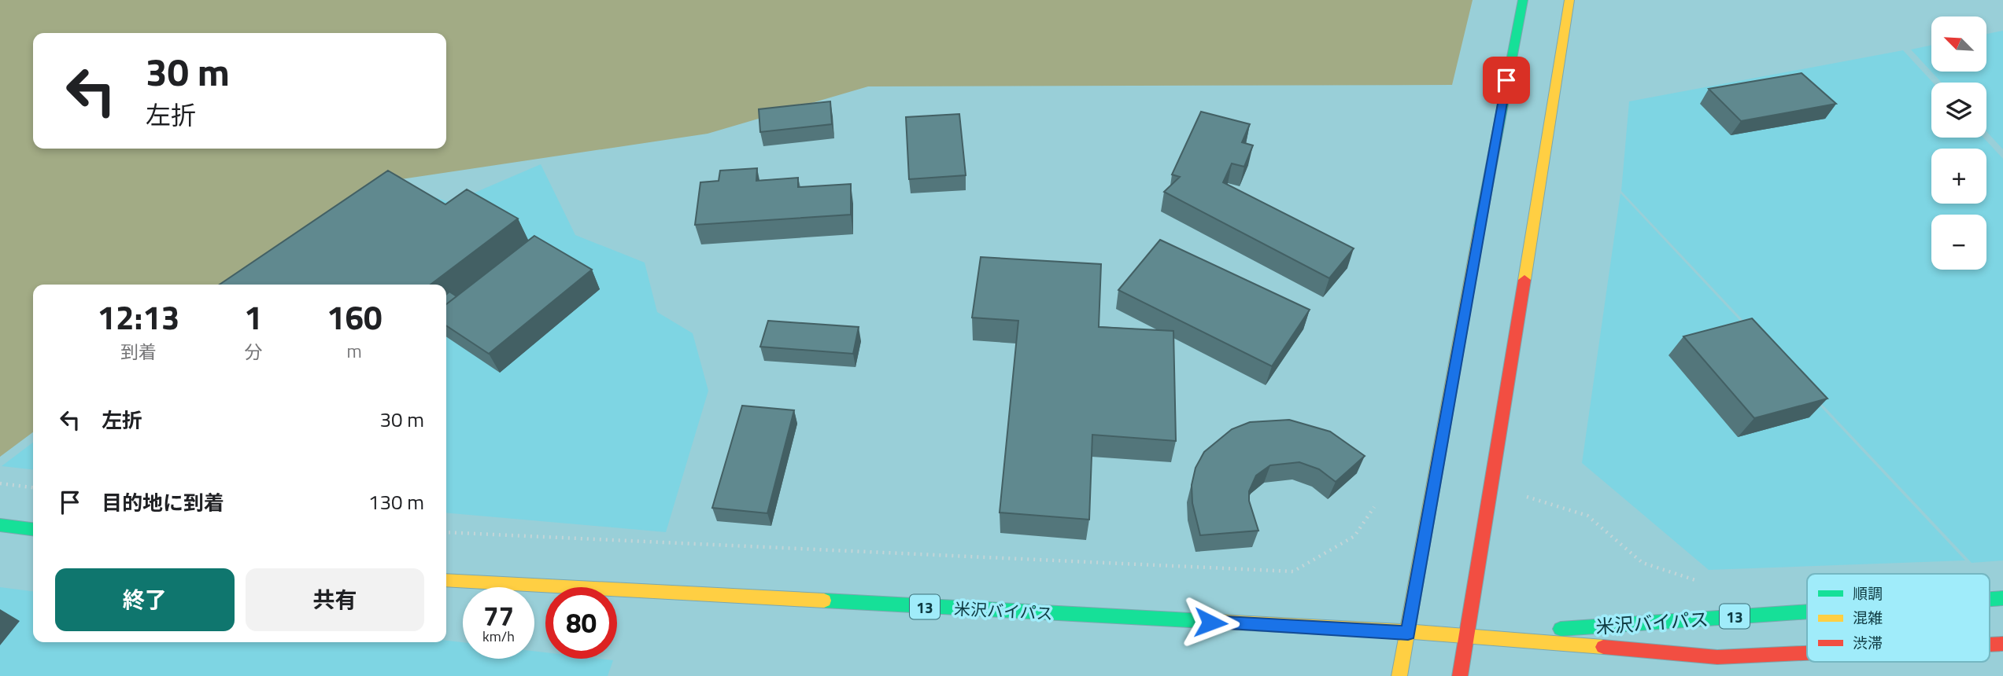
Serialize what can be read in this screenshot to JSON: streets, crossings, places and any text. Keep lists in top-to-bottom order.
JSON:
{
  "streets": {
    "main road": ["13", "米沢バイパス"]
  },
  "legend": ["順調", "混雑", "渋滞"],
  "north": "top left",
  "page": {
    "map_buttons": ["+", "−"],
    "turn": ["30 m", "左折"],
    "eta": [
      "12:13",
      "到着",
      "1",
      "分",
      "160",
      "m"
    ],
    "list": [
      {
        "name": "左折",
        "value": "30 m"
      },
      {
        "name": "目的地に到着",
        "value": "130 m"
      }
    ],
    "buttons": ["終了", "共有"],
    "speed": "77 km/h",
    "limit": "80"
  }
}
